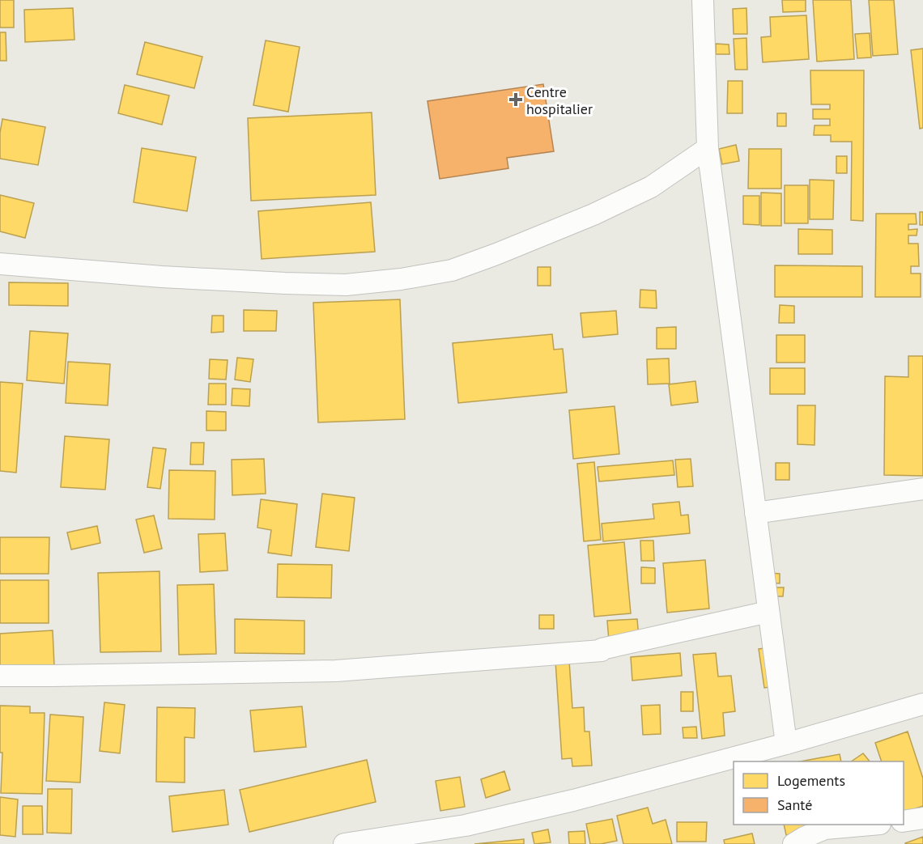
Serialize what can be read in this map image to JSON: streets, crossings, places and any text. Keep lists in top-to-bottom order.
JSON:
{
  "places": {
    "health": ["Centre hospitalier"]
  },
  "legend": ["Logements", "Santé"]
}
